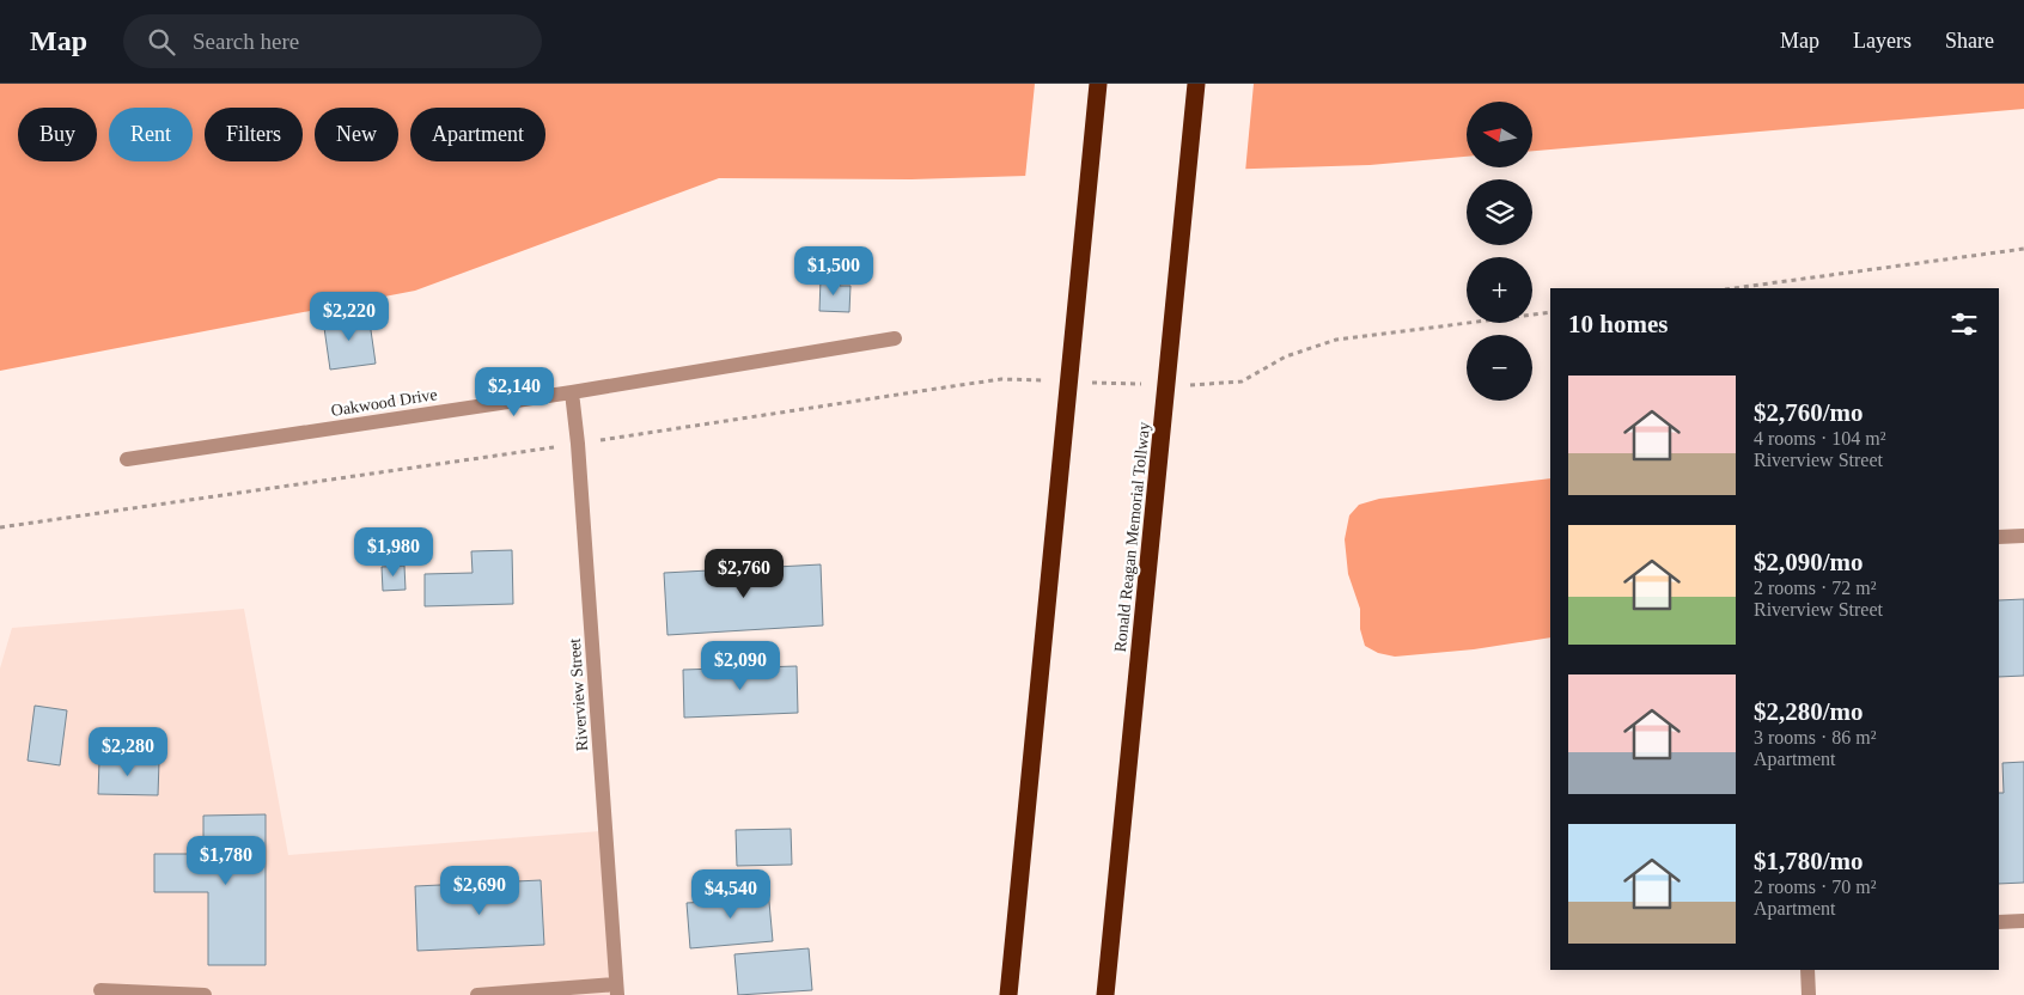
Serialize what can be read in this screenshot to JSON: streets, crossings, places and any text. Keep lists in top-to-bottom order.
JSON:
{
  "streets": {
    "highway": ["Ronald Reagan Memorial Tollway"],
    "street": ["Oakwood Drive", "Riverview Street"]
  },
  "crossings": [
    ["Oakwood Drive", "Riverview Street"]
  ],
  "north": "left",
  "page": {
    "header": "Map",
    "search": "Search here",
    "nav": ["Map", "Layers", "Share"],
    "map_buttons": ["+", "−"],
    "chip": [
      "Buy",
      "Rent",
      "Filters",
      "New",
      "Apartment"
    ],
    "price": [
      "$1,500",
      "$2,220",
      "$2,140",
      "$1,980",
      "$2,760",
      "$2,090",
      "$2,280",
      "$1,780",
      "$2,690",
      "$4,540"
    ],
    "heading": "10 homes",
    "list": [
      {
        "name": "$2,760/mo",
        "note": "4 rooms · 104 m² · Riverview Street"
      },
      {
        "name": "$2,090/mo",
        "note": "2 rooms · 72 m² · Riverview Street"
      },
      {
        "name": "$2,280/mo",
        "note": "3 rooms · 86 m² · Apartment"
      },
      {
        "name": "$1,780/mo",
        "note": "2 rooms · 70 m² · Apartment"
      }
    ]
  }
}
